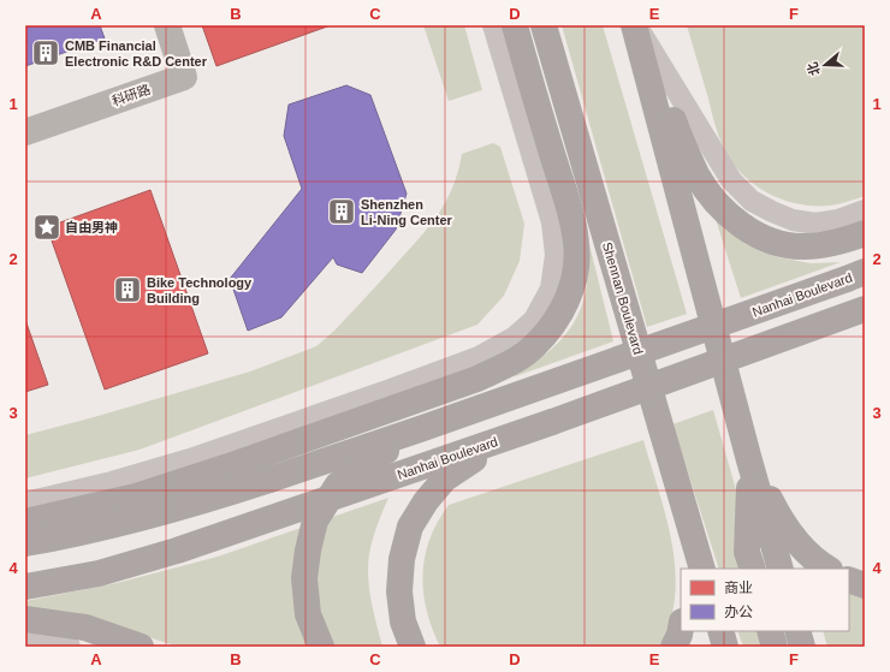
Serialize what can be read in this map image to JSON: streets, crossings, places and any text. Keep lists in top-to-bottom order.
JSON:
{
  "streets": {
    "main road": ["Nanhai Boulevard", "Shennan Boulevard"],
    "street": ["科研路"]
  },
  "places": {
    "building": ["CMB Financial Electronic R&D Center", "Shenzhen Li-Ning Center", "Bike Technology Building"],
    "place": ["自由男神"]
  },
  "legend": ["商业", "办公"],
  "north": "left",
  "grid": {
    "columns": [
      "A",
      "B",
      "C",
      "D",
      "E",
      "F"
    ],
    "rows": [
      "1",
      "2",
      "3",
      "4"
    ]
  }
}
